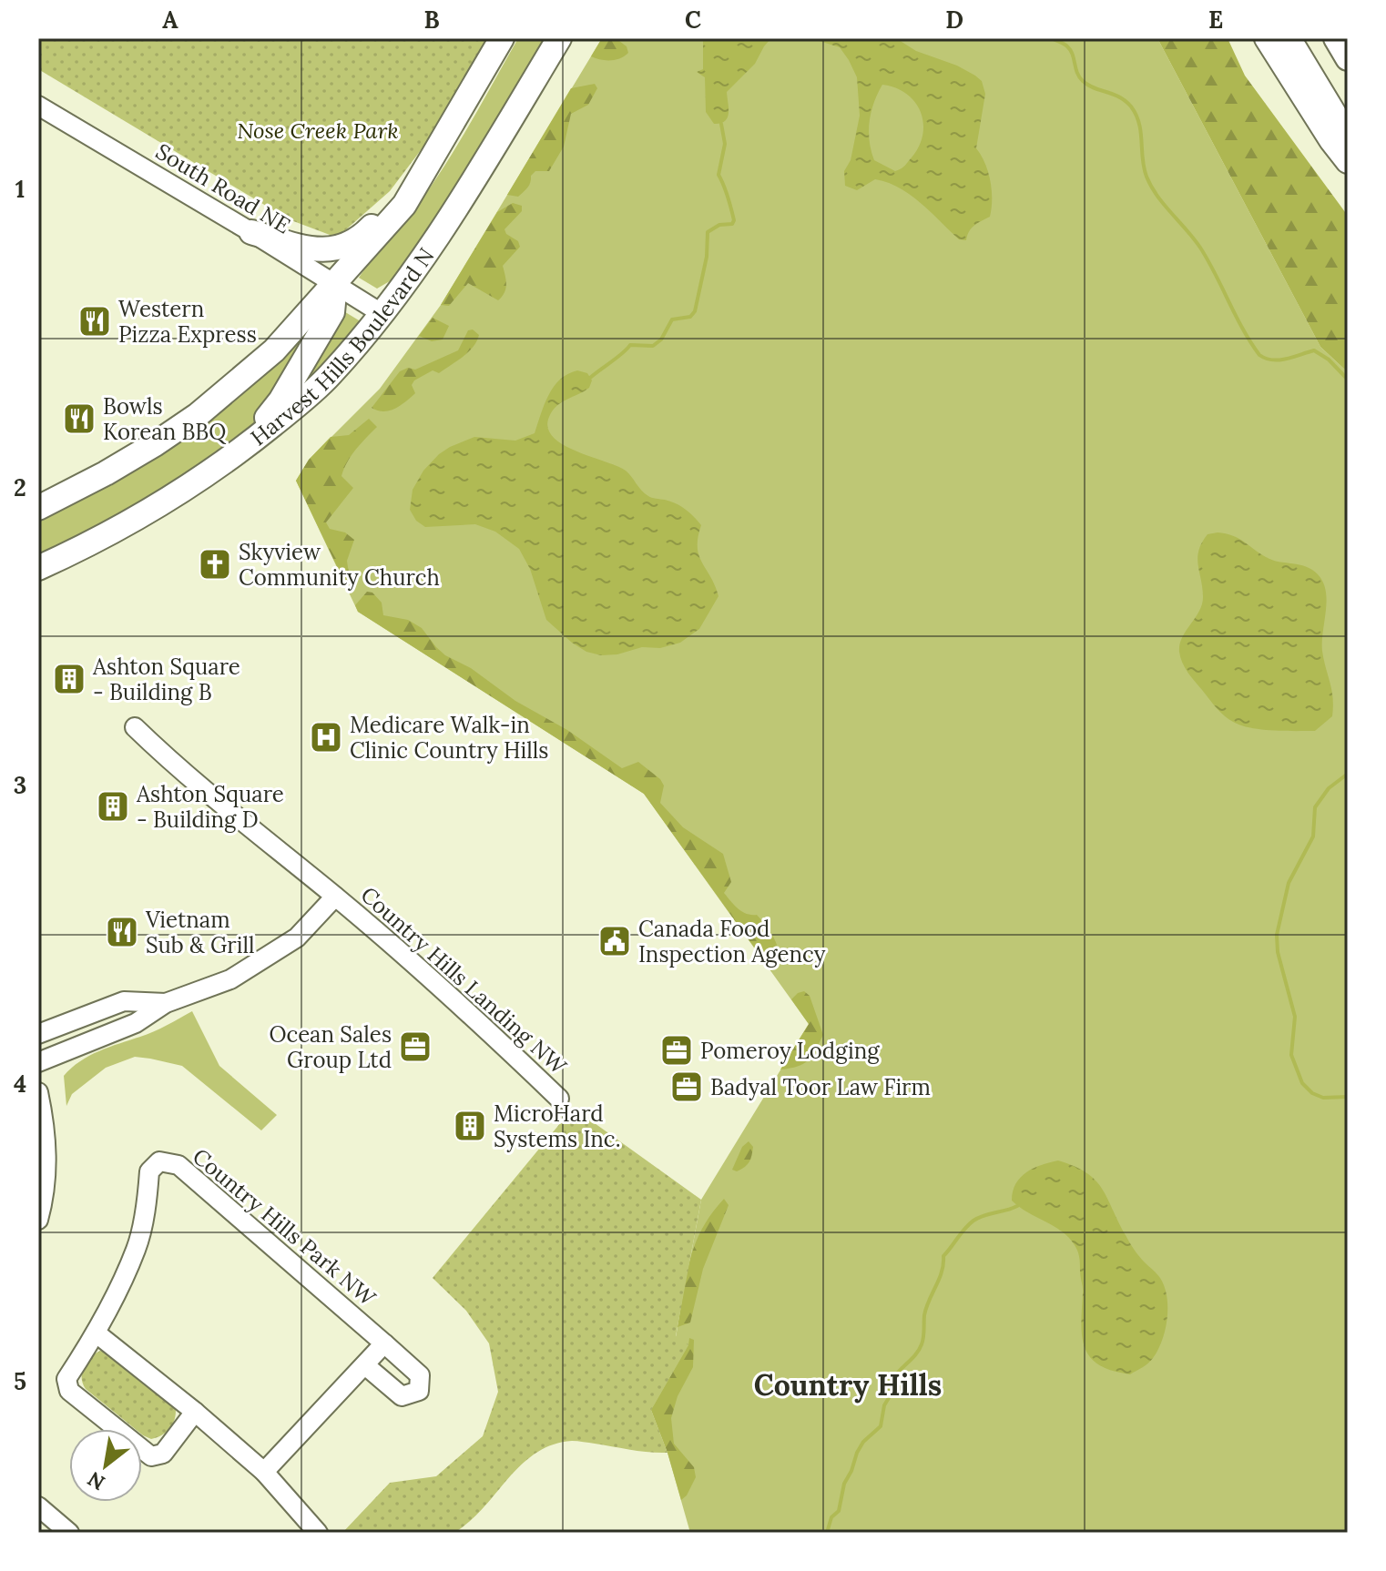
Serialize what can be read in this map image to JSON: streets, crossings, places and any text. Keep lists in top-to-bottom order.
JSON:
{
  "streets": {
    "main road": ["Harvest Hills Boulevard N"],
    "street": ["South Road NE", "Country Hills Landing NW", "Country Hills Park NW"]
  },
  "crossings": [
    ["South Road NE", "Harvest Hills Boulevard N"]
  ],
  "districts": ["Country Hills"],
  "parks": ["Nose Creek Park"],
  "places": {
    "restaurant": ["Western Pizza Express", "Bowls Korean BBQ", "Vietnam Sub & Grill"],
    "church": ["Skyview Community Church"],
    "building": ["Ashton Square - Building B", "Ashton Square - Building D", "MicroHard Systems Inc."],
    "hospital": ["Medicare Walk-in Clinic Country Hills"],
    "public building": ["Canada Food Inspection Agency"],
    "office": ["Ocean Sales Group Ltd", "Pomeroy Lodging", "Badyal Toor Law Firm"]
  },
  "north": "bottom left",
  "grid": {
    "columns": [
      "A",
      "B",
      "C",
      "D",
      "E"
    ],
    "rows": [
      "1",
      "2",
      "3",
      "4",
      "5"
    ]
  }
}
